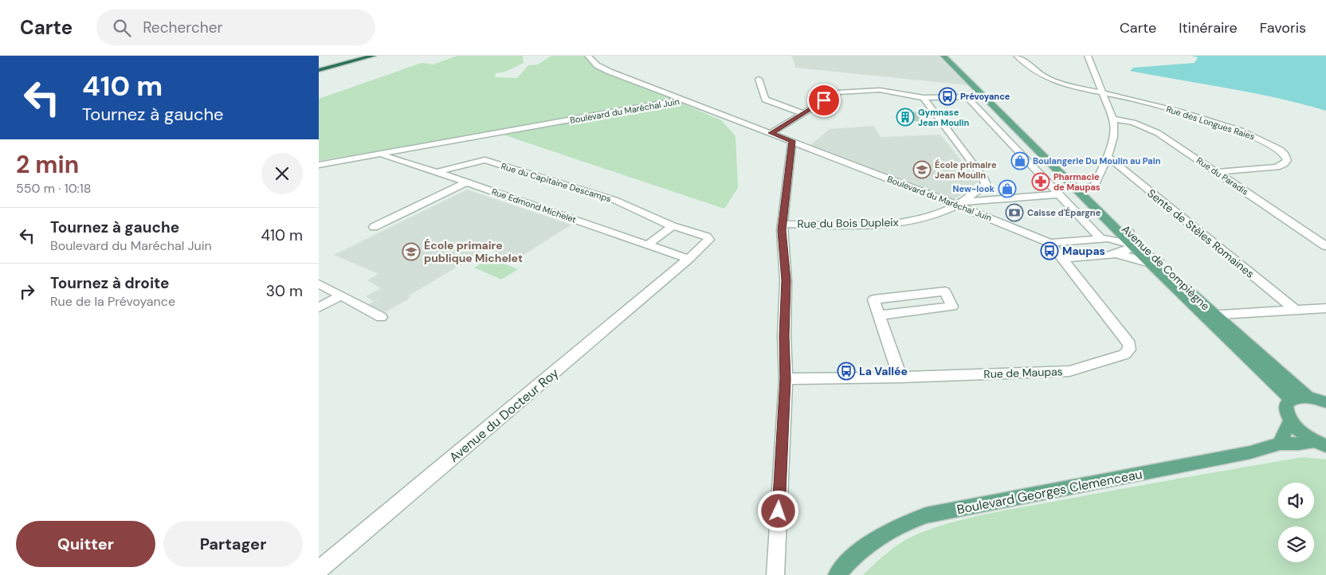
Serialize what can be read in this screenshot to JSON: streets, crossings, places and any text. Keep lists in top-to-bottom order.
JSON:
{
  "streets": {
    "main road": ["Avenue de Compiègne", "Boulevard Georges Clemenceau"],
    "street": [
      "Boulevard du Maréchal Juin",
      "Rue des Longues Raies",
      "Rue du Paradis",
      "Rue du Capitaine Descamps",
      "Rue Edmond Michelet",
      "Rue du Bois Dupleix",
      "Sente de Stèles Romaines",
      "Rue de Maupas",
      "Avenue du Docteur Roy"
    ]
  },
  "crossings": [
    ["Boulevard du Maréchal Juin", "Rue Edmond Michelet"],
    ["Boulevard du Maréchal Juin", "Rue du Bois Dupleix"],
    ["Boulevard du Maréchal Juin", "Rue de Maupas"],
    ["Rue des Longues Raies", "Rue du Paradis"],
    ["Rue du Capitaine Descamps", "Rue Edmond Michelet"],
    ["Rue du Capitaine Descamps", "Avenue du Docteur Roy"],
    ["Rue Edmond Michelet", "Avenue du Docteur Roy"]
  ],
  "places": {
    "bus stop": ["Prévoyance", "Maupas", "La Vallée"],
    "building": ["Gymnase Jean Moulin"],
    "shop": ["Boulangerie Du Moulin au Pain", "New-look"],
    "school or university": ["École primaire Jean Moulin", "École primaire publique Michelet"],
    "pharmacy": ["Pharmacie de Maupas"],
    "bank": ["Caisse d'Épargne"]
  },
  "page": {
    "header": "Carte",
    "search": "Rechercher",
    "nav": ["Carte", "Itinéraire", "Favoris"],
    "turn": ["410 m", "Tournez à gauche"],
    "heading": ["2 min", "550 m · 10:18"],
    "list": [
      {
        "name": "Tournez à gauche",
        "note": "Boulevard du Maréchal Juin",
        "value": "410 m"
      },
      {
        "name": "Tournez à droite",
        "note": "Rue de la Prévoyance",
        "value": "30 m"
      }
    ],
    "buttons": ["Quitter", "Partager"]
  }
}
